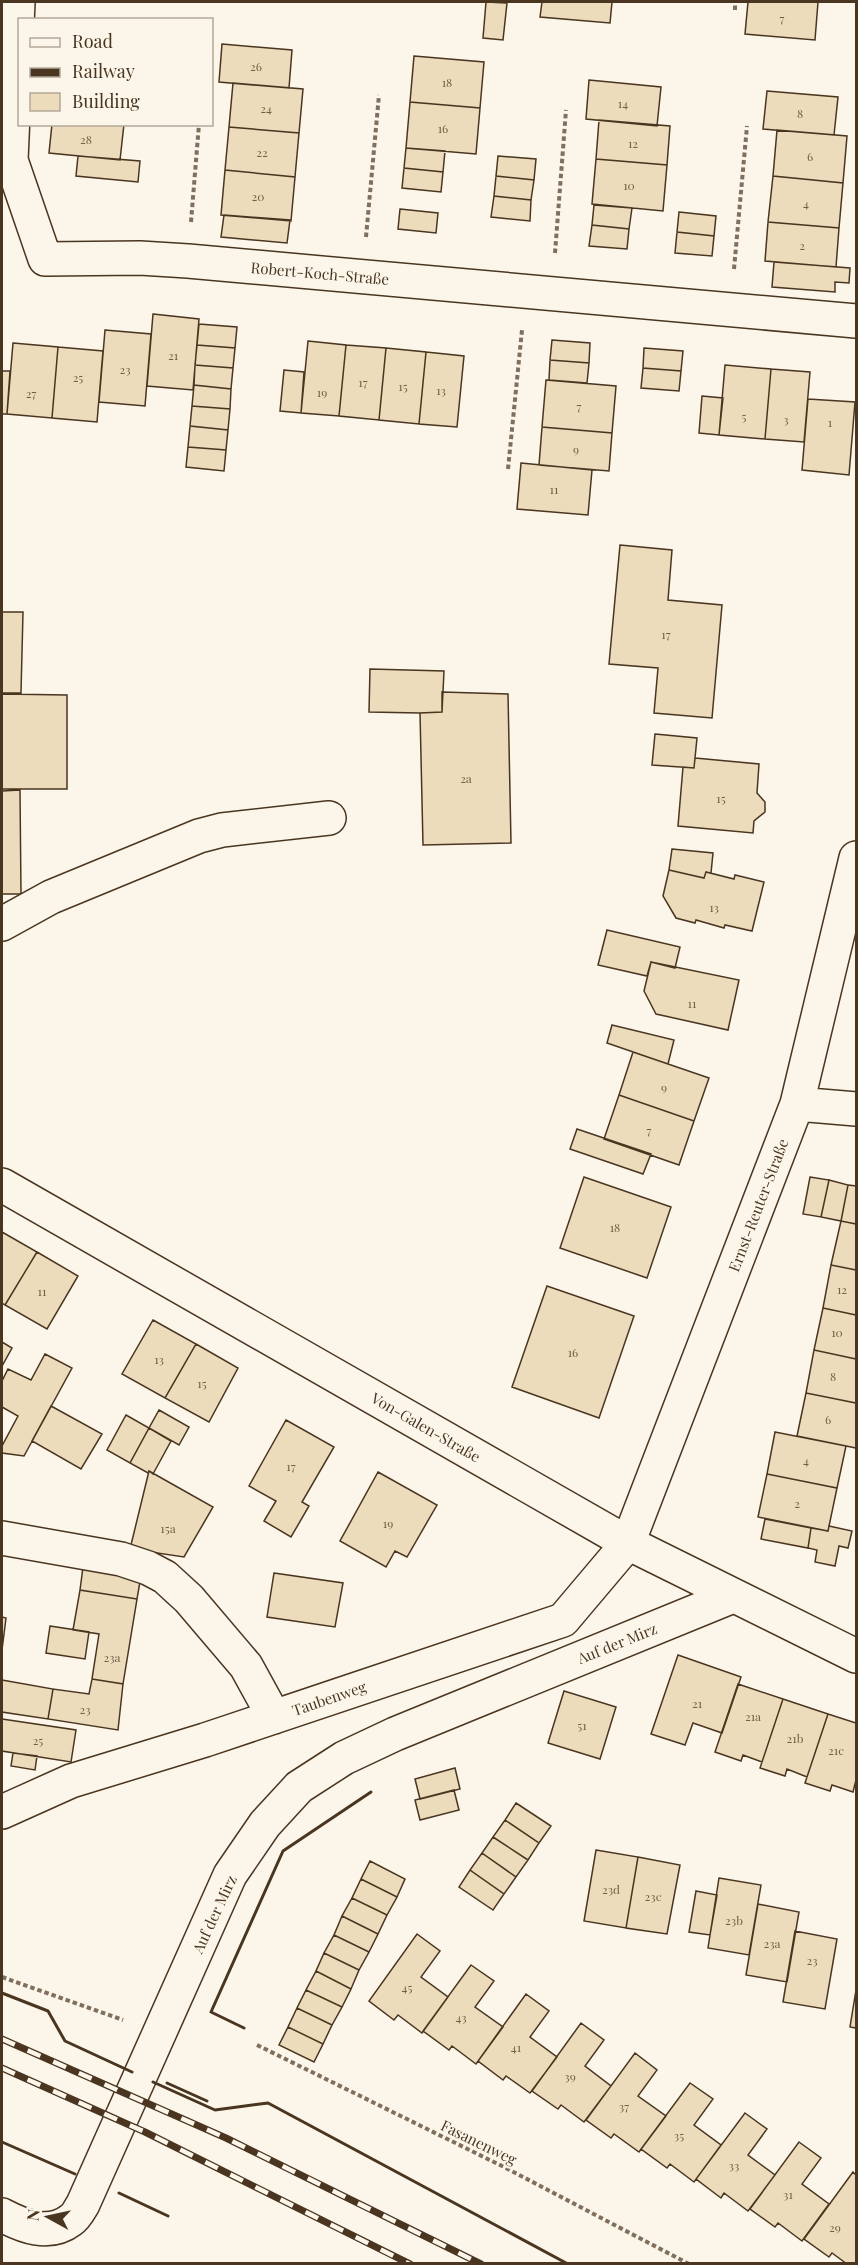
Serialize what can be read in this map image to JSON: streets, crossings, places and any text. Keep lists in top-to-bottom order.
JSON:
{
  "streets": {
    "street": [
      "Robert-Koch-Straße",
      "Ernst-Reuter-Straße",
      "Von-Galen-Straße",
      "Auf der Mirz",
      "Taubenweg"
    ],
    "path": ["Fasanenweg"]
  },
  "crossings": [
    ["Ernst-Reuter-Straße", "Von-Galen-Straße"],
    ["Ernst-Reuter-Straße", "Taubenweg"],
    ["Von-Galen-Straße", "Auf der Mirz"],
    ["Von-Galen-Straße", "Taubenweg"]
  ],
  "house_numbers": [
    "7",
    "26",
    "18",
    "14",
    "24",
    "8",
    "16",
    "28",
    "12",
    "22",
    "6",
    "10",
    "20",
    "4",
    "2",
    "21",
    "23",
    "25",
    "17",
    "15",
    "13",
    "19",
    "27",
    "7",
    "5",
    "3",
    "1",
    "9",
    "11",
    "17",
    "2a",
    "15",
    "13",
    "11",
    "9",
    "7",
    "18",
    "12",
    "11",
    "10",
    "16",
    "13",
    "8",
    "15",
    "6",
    "4",
    "17",
    "2",
    "19",
    "15a",
    "23a",
    "21",
    "23",
    "21a",
    "51",
    "21b",
    "25",
    "21c",
    "23d",
    "23c",
    "23b",
    "23a",
    "23",
    "45",
    "43",
    "41",
    "39",
    "37",
    "35",
    "33",
    "31",
    "29"
  ],
  "legend": ["Road", "Railway", "Building"],
  "north": "left"
}
